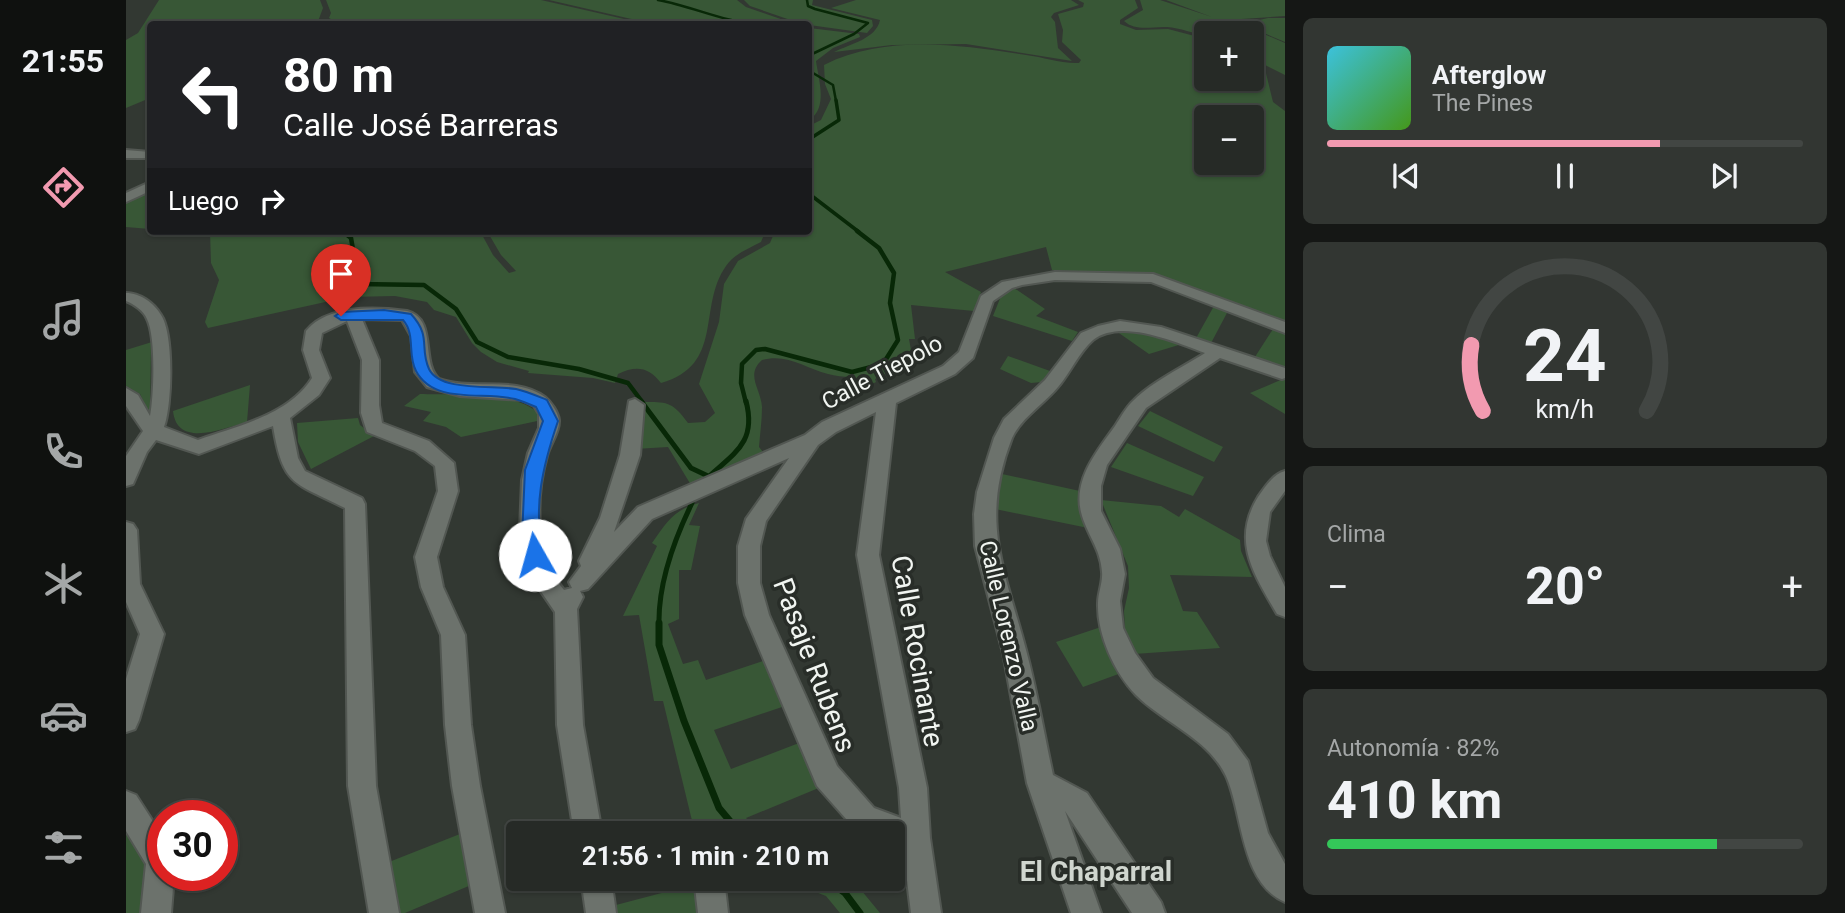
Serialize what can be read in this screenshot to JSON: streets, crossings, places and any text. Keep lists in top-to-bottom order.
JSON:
{
  "streets": {
    "street": [
      "Calle Tiepolo",
      "Calle Lorenzo Valla",
      "Calle Rocinante",
      "Pasaje Rubens"
    ]
  },
  "crossings": [
    ["Calle Tiepolo", "Calle Rocinante"],
    ["Calle Tiepolo", "Pasaje Rubens"],
    ["Calle Rocinante", "Pasaje Rubens"]
  ],
  "districts": ["El Chaparral"],
  "page": {
    "tabs": "21:55",
    "map_buttons": ["+", "−"],
    "turn": ["80 m", "Calle José Barreras"],
    "song": ["Afterglow", "The Pines"],
    "then": "Luego",
    "tile": [
      "Clima",
      ["Autonomía · 82%", "410 km"]
    ],
    "heat": ["−", "20°", "+"],
    "limit": "30",
    "trip": "21:56 · 1 min · 210 m",
    "gauge": ["24", "km/h"]
  }
}
